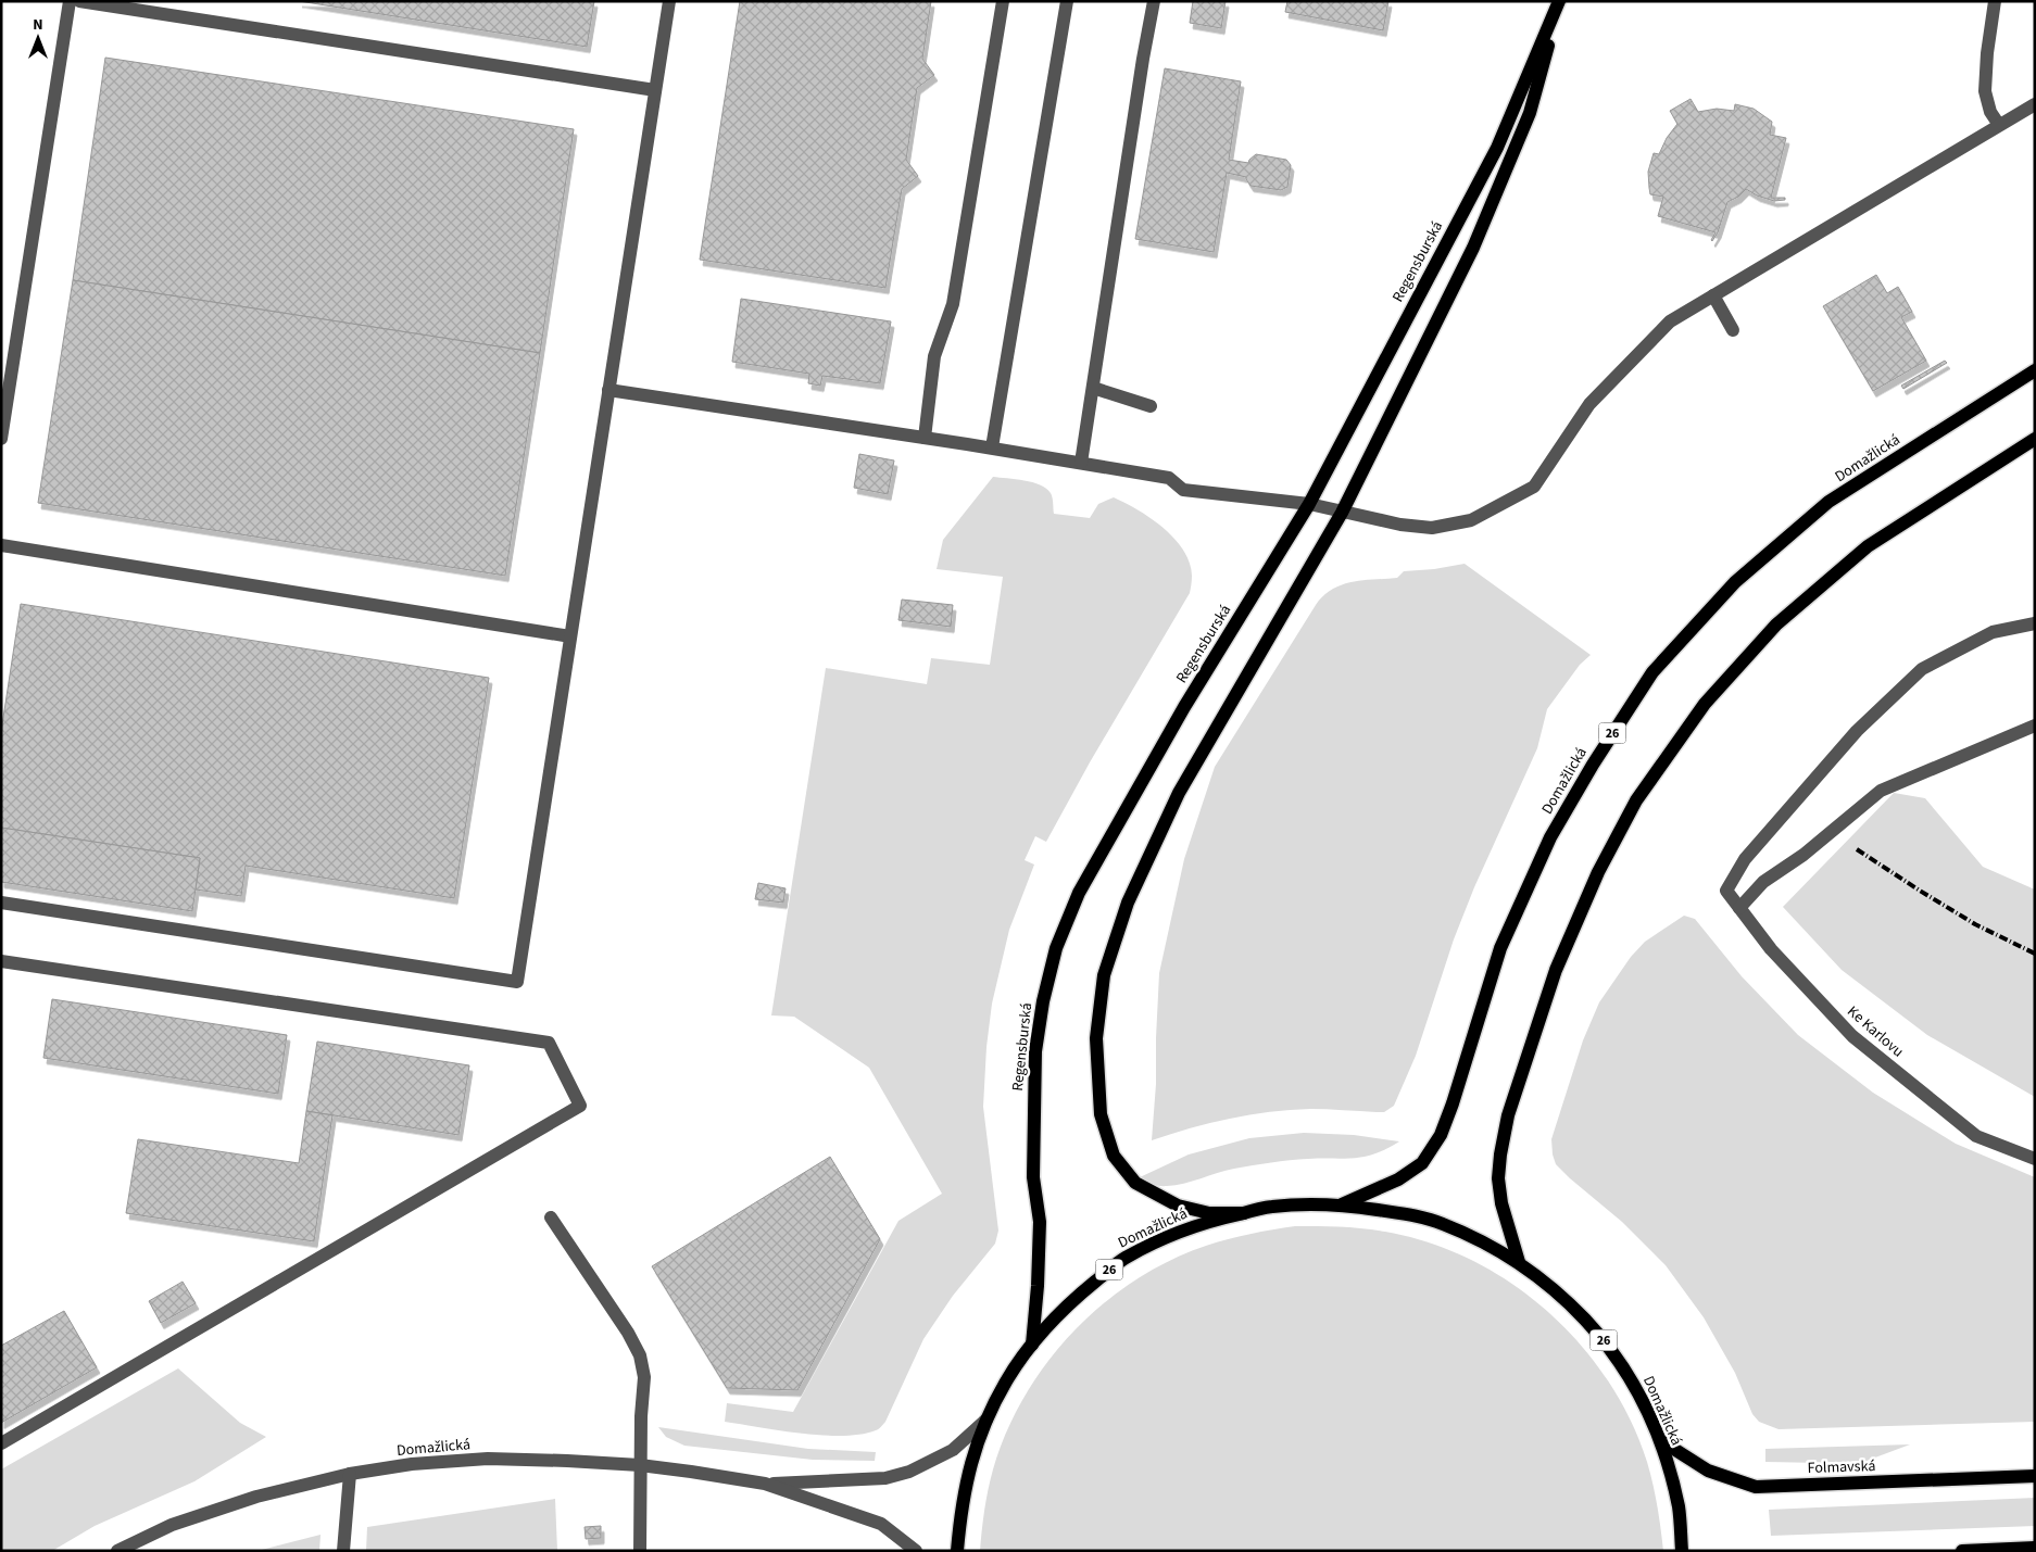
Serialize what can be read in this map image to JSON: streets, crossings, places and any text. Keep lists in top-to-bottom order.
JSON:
{
  "streets": {
    "main road": [
      "Regensburská",
      "Domažlická",
      "26",
      "Folmavská"
    ],
    "street": ["Ke Karlovu"]
  },
  "crossings": [
    ["Regensburská", "Domažlická"],
    ["Domažlická", "Folmavská"]
  ],
  "north": "top"
}
